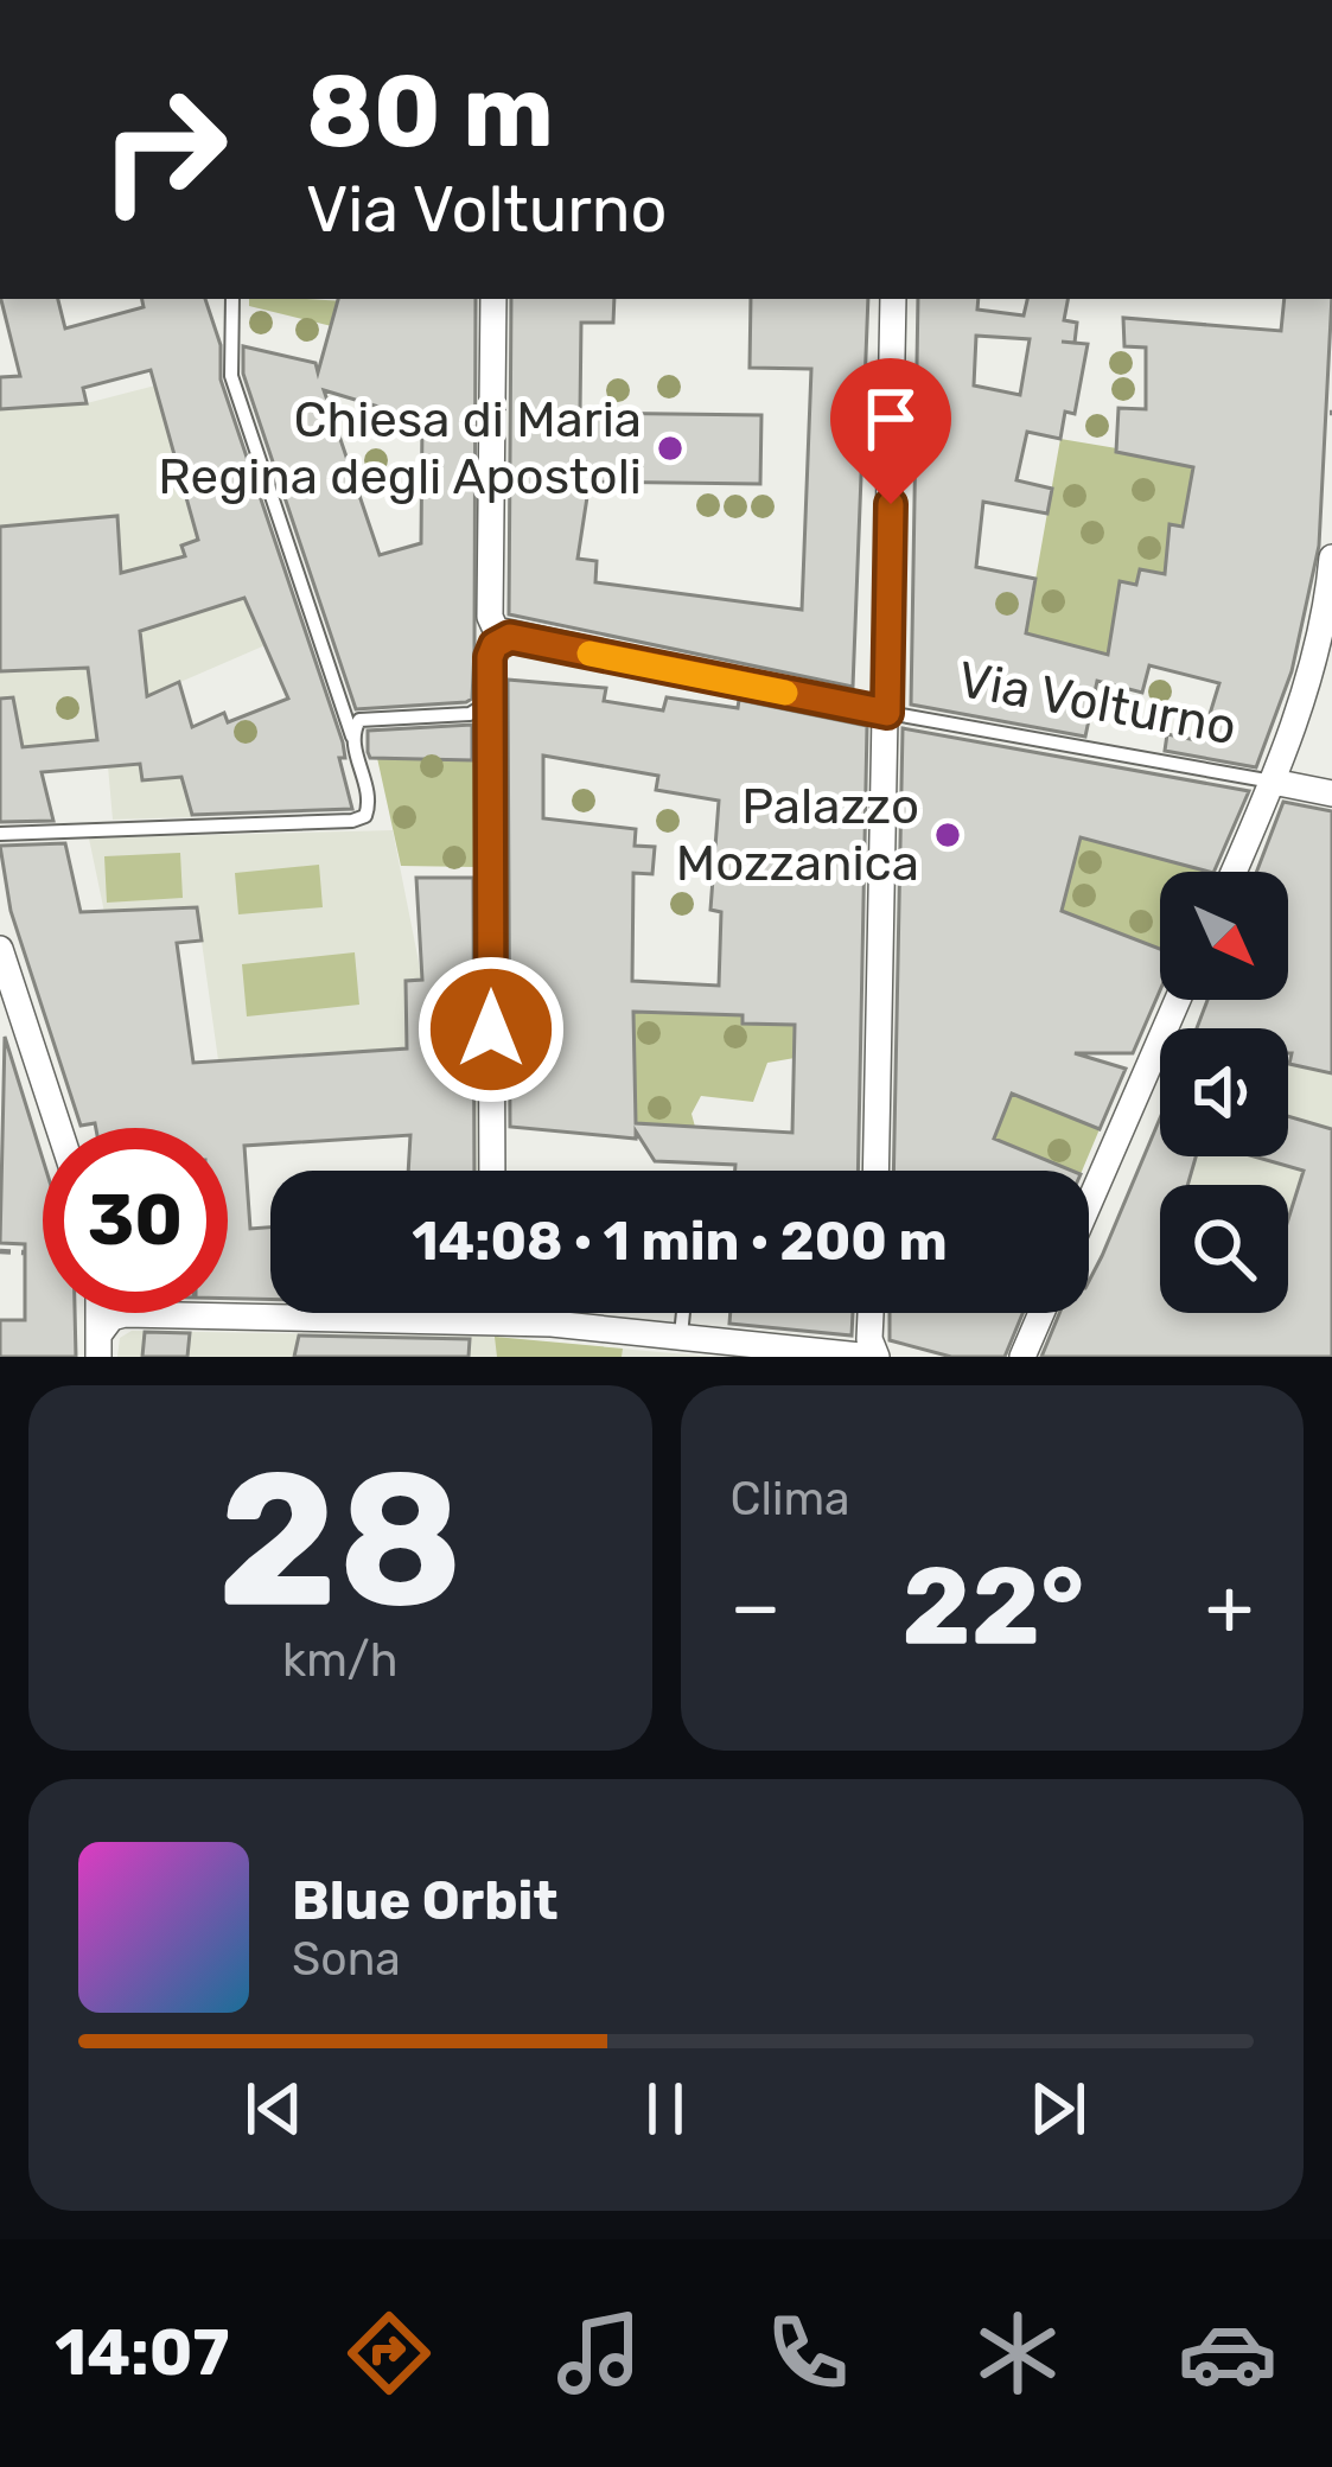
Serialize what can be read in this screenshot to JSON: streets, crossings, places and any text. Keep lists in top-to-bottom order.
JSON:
{
  "streets": {
    "street": ["Via Volturno"]
  },
  "places": ["Chiesa di Maria Regina degli Apostoli", "Palazzo Mozzanica"],
  "north": "bottom right",
  "page": {
    "turn": ["80 m", "Via Volturno"],
    "limit": "30",
    "trip": "14:08 · 1 min · 200 m",
    "tile": [
      ["28", "km/h"],
      "Clima"
    ],
    "heat": ["−", "22°", "+"],
    "song": ["Blue Orbit", "Sona"],
    "tabs": "14:07"
  }
}
